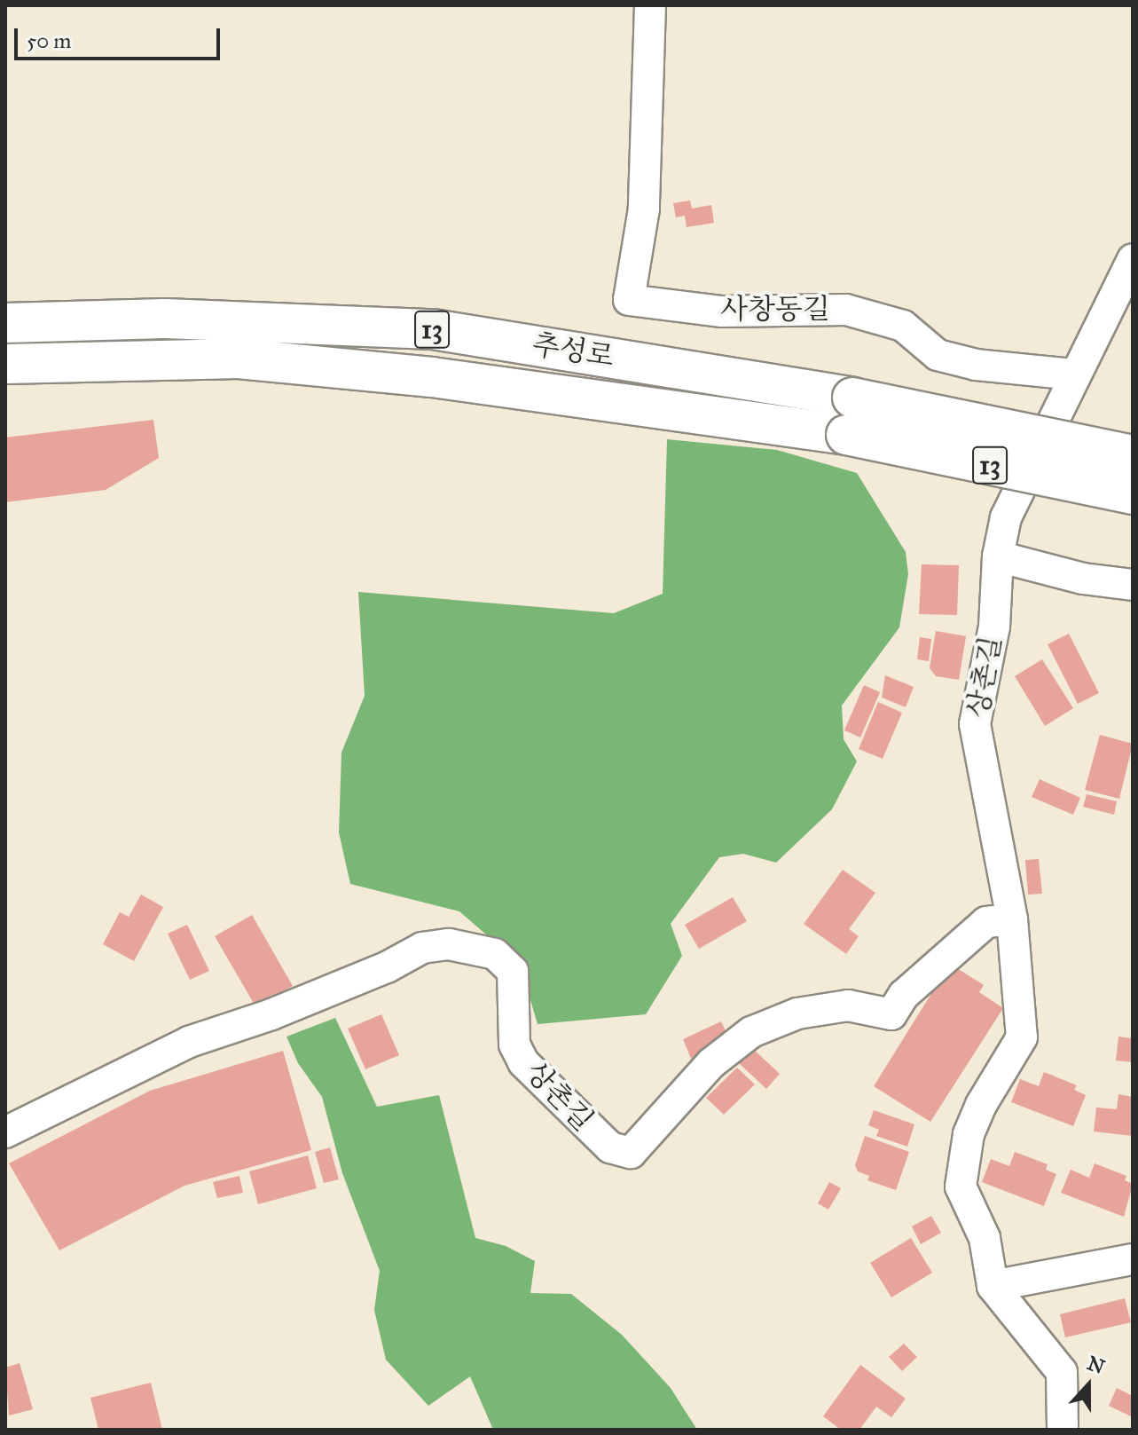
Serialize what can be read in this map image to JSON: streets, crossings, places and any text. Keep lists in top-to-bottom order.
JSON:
{
  "streets": {
    "main road": ["13", "추성로"],
    "street": ["사창동길", "상촌길"]
  },
  "crossings": [
    ["사창동길", "상촌길"]
  ],
  "scale_bar": "50 m",
  "north": "top"
}
